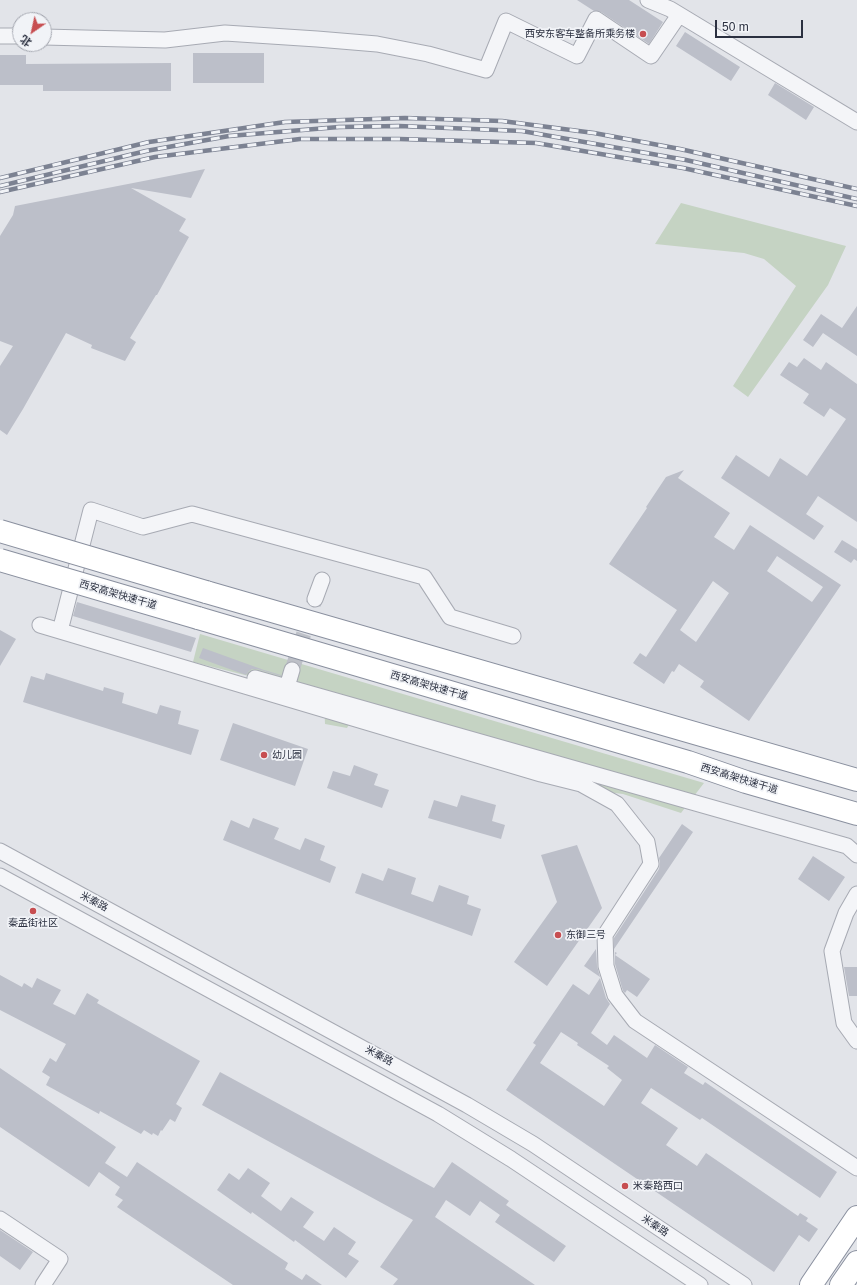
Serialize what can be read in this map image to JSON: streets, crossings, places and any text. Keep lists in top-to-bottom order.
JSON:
{
  "streets": {
    "highway": ["西安高架快速干道"],
    "street": ["米秦路"]
  },
  "places": [
    "西安东客车整备所乘务楼",
    "幼儿园",
    "秦孟街社区",
    "东御三号",
    "米秦路西口"
  ],
  "scale_bar": "50 m",
  "north": "bottom left"
}
